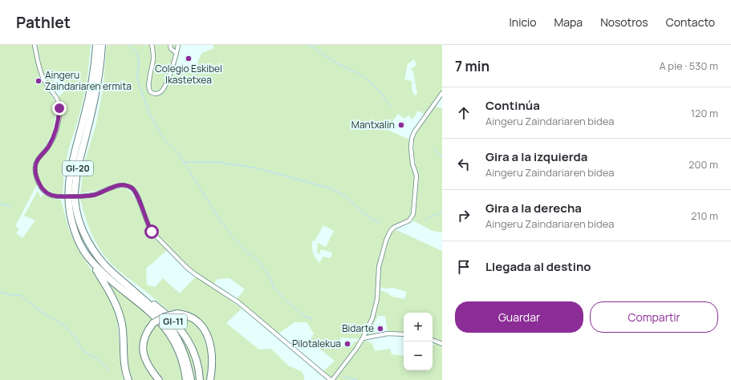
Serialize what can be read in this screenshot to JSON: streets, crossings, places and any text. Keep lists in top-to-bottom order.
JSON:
{
  "streets": {
    "highway": ["GI-20", "GI-11"]
  },
  "crossings": [
    ["GI-20", "GI-11"]
  ],
  "places": [
    "Colegio Eskibel Ikastetxea",
    "Aingeru Zaindariaren ermita",
    "Mantxalin",
    "Bidarte",
    "Pilotalekua"
  ],
  "page": {
    "header": "Pathlet",
    "nav": [
      "Inicio",
      "Mapa",
      "Nosotros",
      "Contacto"
    ],
    "heading": ["7 min", "A pie · 530 m"],
    "list": [
      ["Continúa", "Aingeru Zaindariaren bidea", "120 m"],
      ["Gira a la izquierda", "Aingeru Zaindariaren bidea", "200 m"],
      ["Gira a la derecha", "Aingeru Zaindariaren bidea", "210 m"],
      "Llegada al destino"
    ],
    "buttons": ["Guardar", "Compartir"],
    "map_buttons": ["+", "−"]
  }
}
